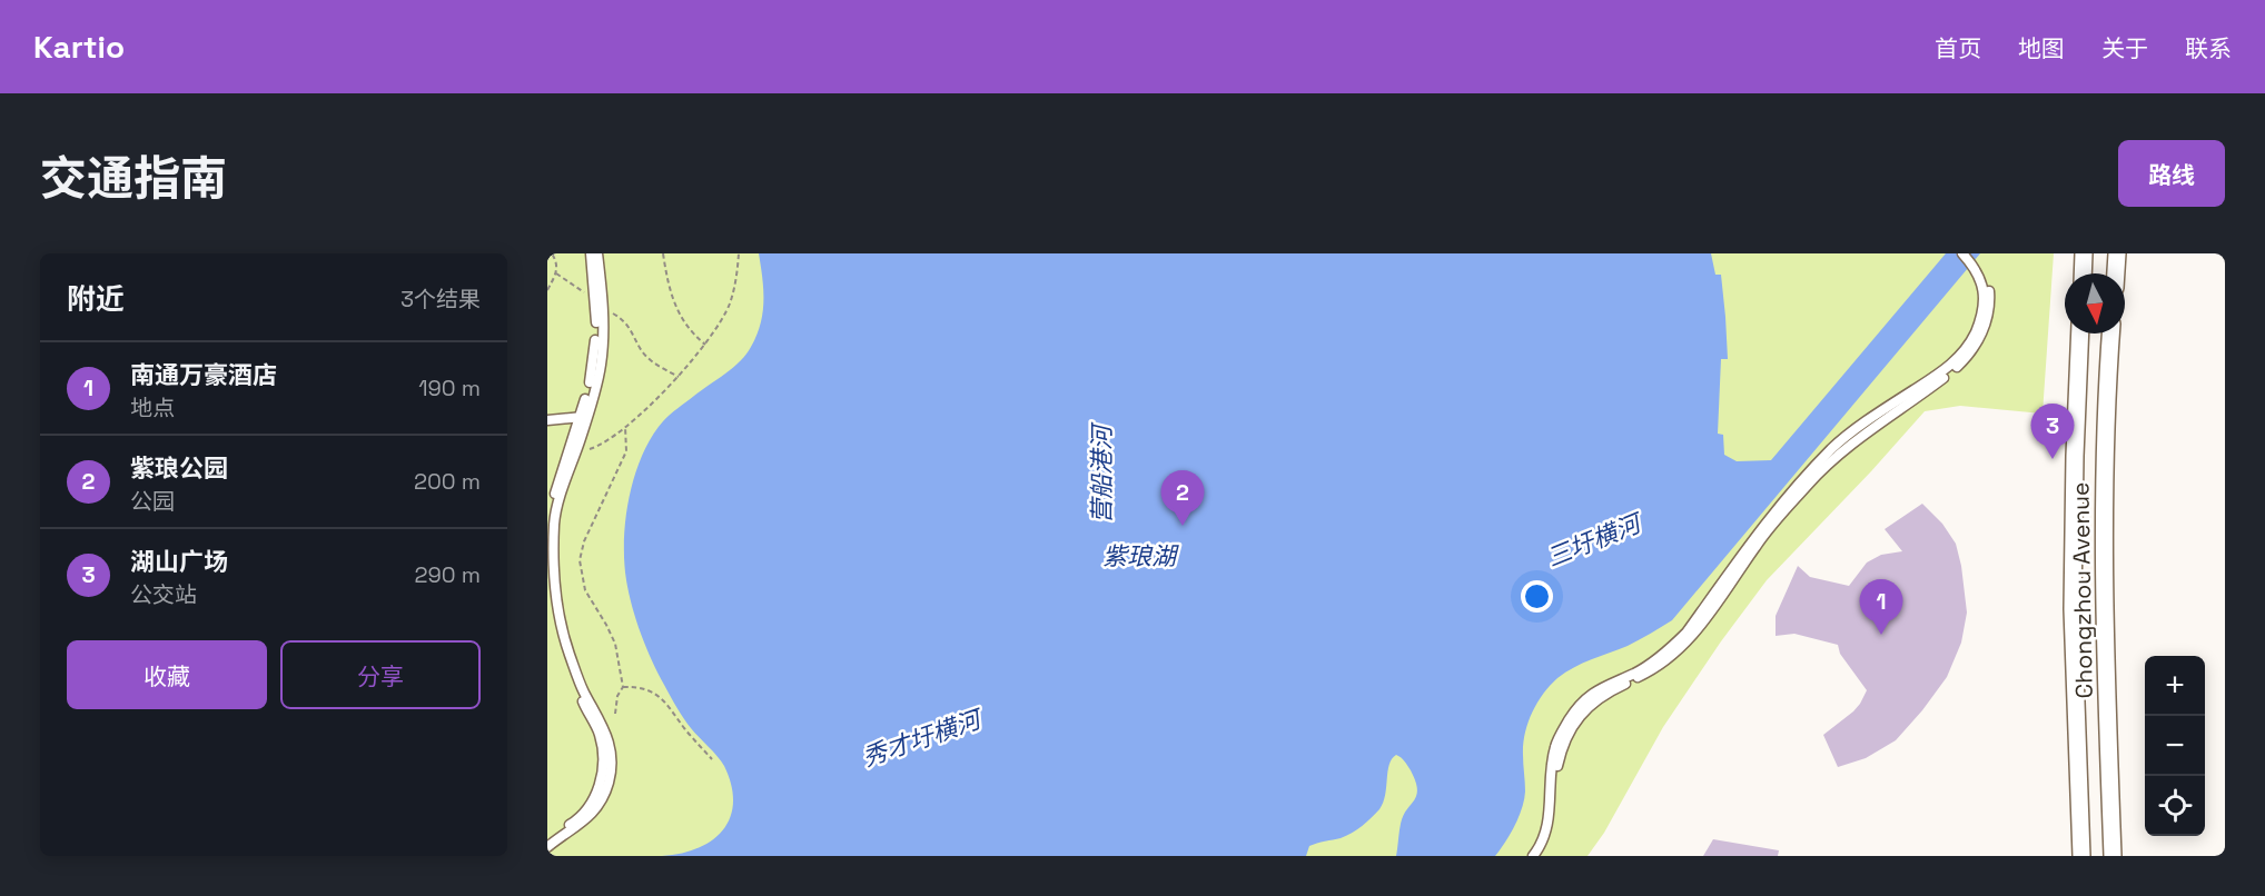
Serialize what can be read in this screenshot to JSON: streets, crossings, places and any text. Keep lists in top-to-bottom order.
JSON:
{
  "streets": {
    "main road": ["Chongzhou Avenue"]
  },
  "water": [
    "营船港河",
    "三圩横河",
    "紫琅湖",
    "秀才圩横河"
  ],
  "north": "bottom",
  "page": {
    "header": "Kartio",
    "nav": [
      "首页",
      "地图",
      "关于",
      "联系"
    ],
    "title": "交通指南",
    "buttons": [
      "路线",
      ["收藏", "分享"]
    ],
    "heading": ["附近", "3个结果"],
    "list": [
      {
        "mark": "1",
        "name": "南通万豪酒店",
        "note": "地点",
        "value": "190 m"
      },
      {
        "mark": "2",
        "name": "紫琅公园",
        "note": "公园",
        "value": "200 m"
      },
      {
        "mark": "3",
        "name": "湖山广场",
        "note": "公交站",
        "value": "290 m"
      }
    ],
    "pins": ["3", "2", "1"],
    "map_buttons": ["+", "−"]
  }
}
